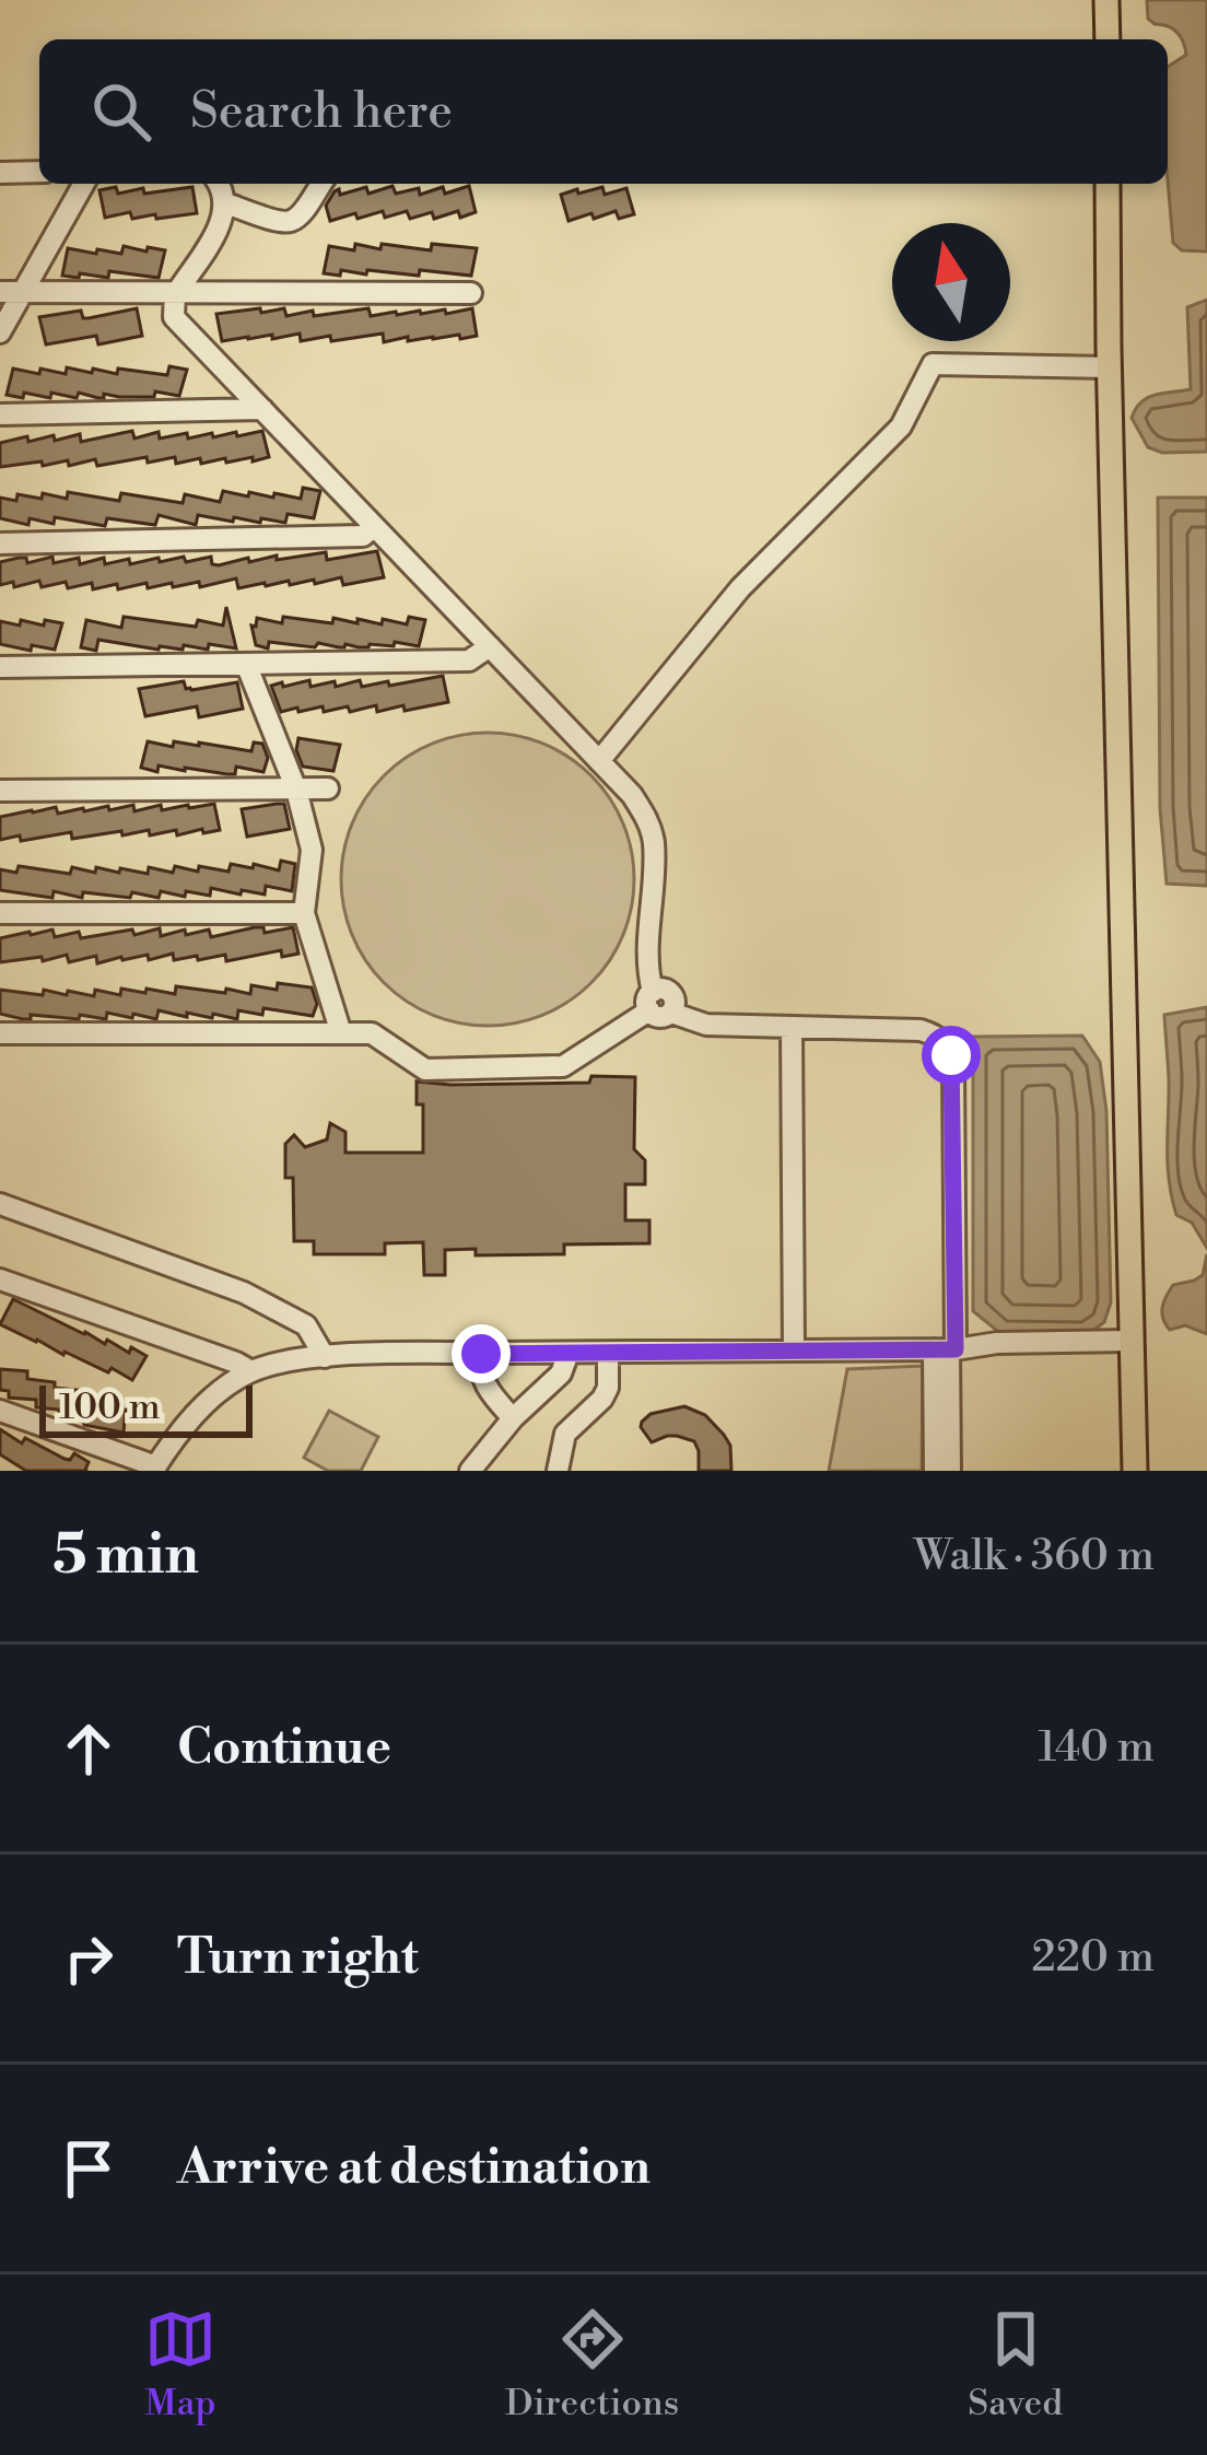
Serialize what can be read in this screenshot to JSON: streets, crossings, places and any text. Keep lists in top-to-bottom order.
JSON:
{
  "scale_bar": "100 m",
  "north": "top",
  "page": {
    "search": "Search here",
    "scale": "100 m",
    "heading": ["5 min", "Walk · 360 m"],
    "list": [
      ["Continue", "140 m"],
      ["Turn right", "220 m"],
      "Arrive at destination"
    ],
    "nav": ["Map", "Directions", "Saved"]
  }
}
